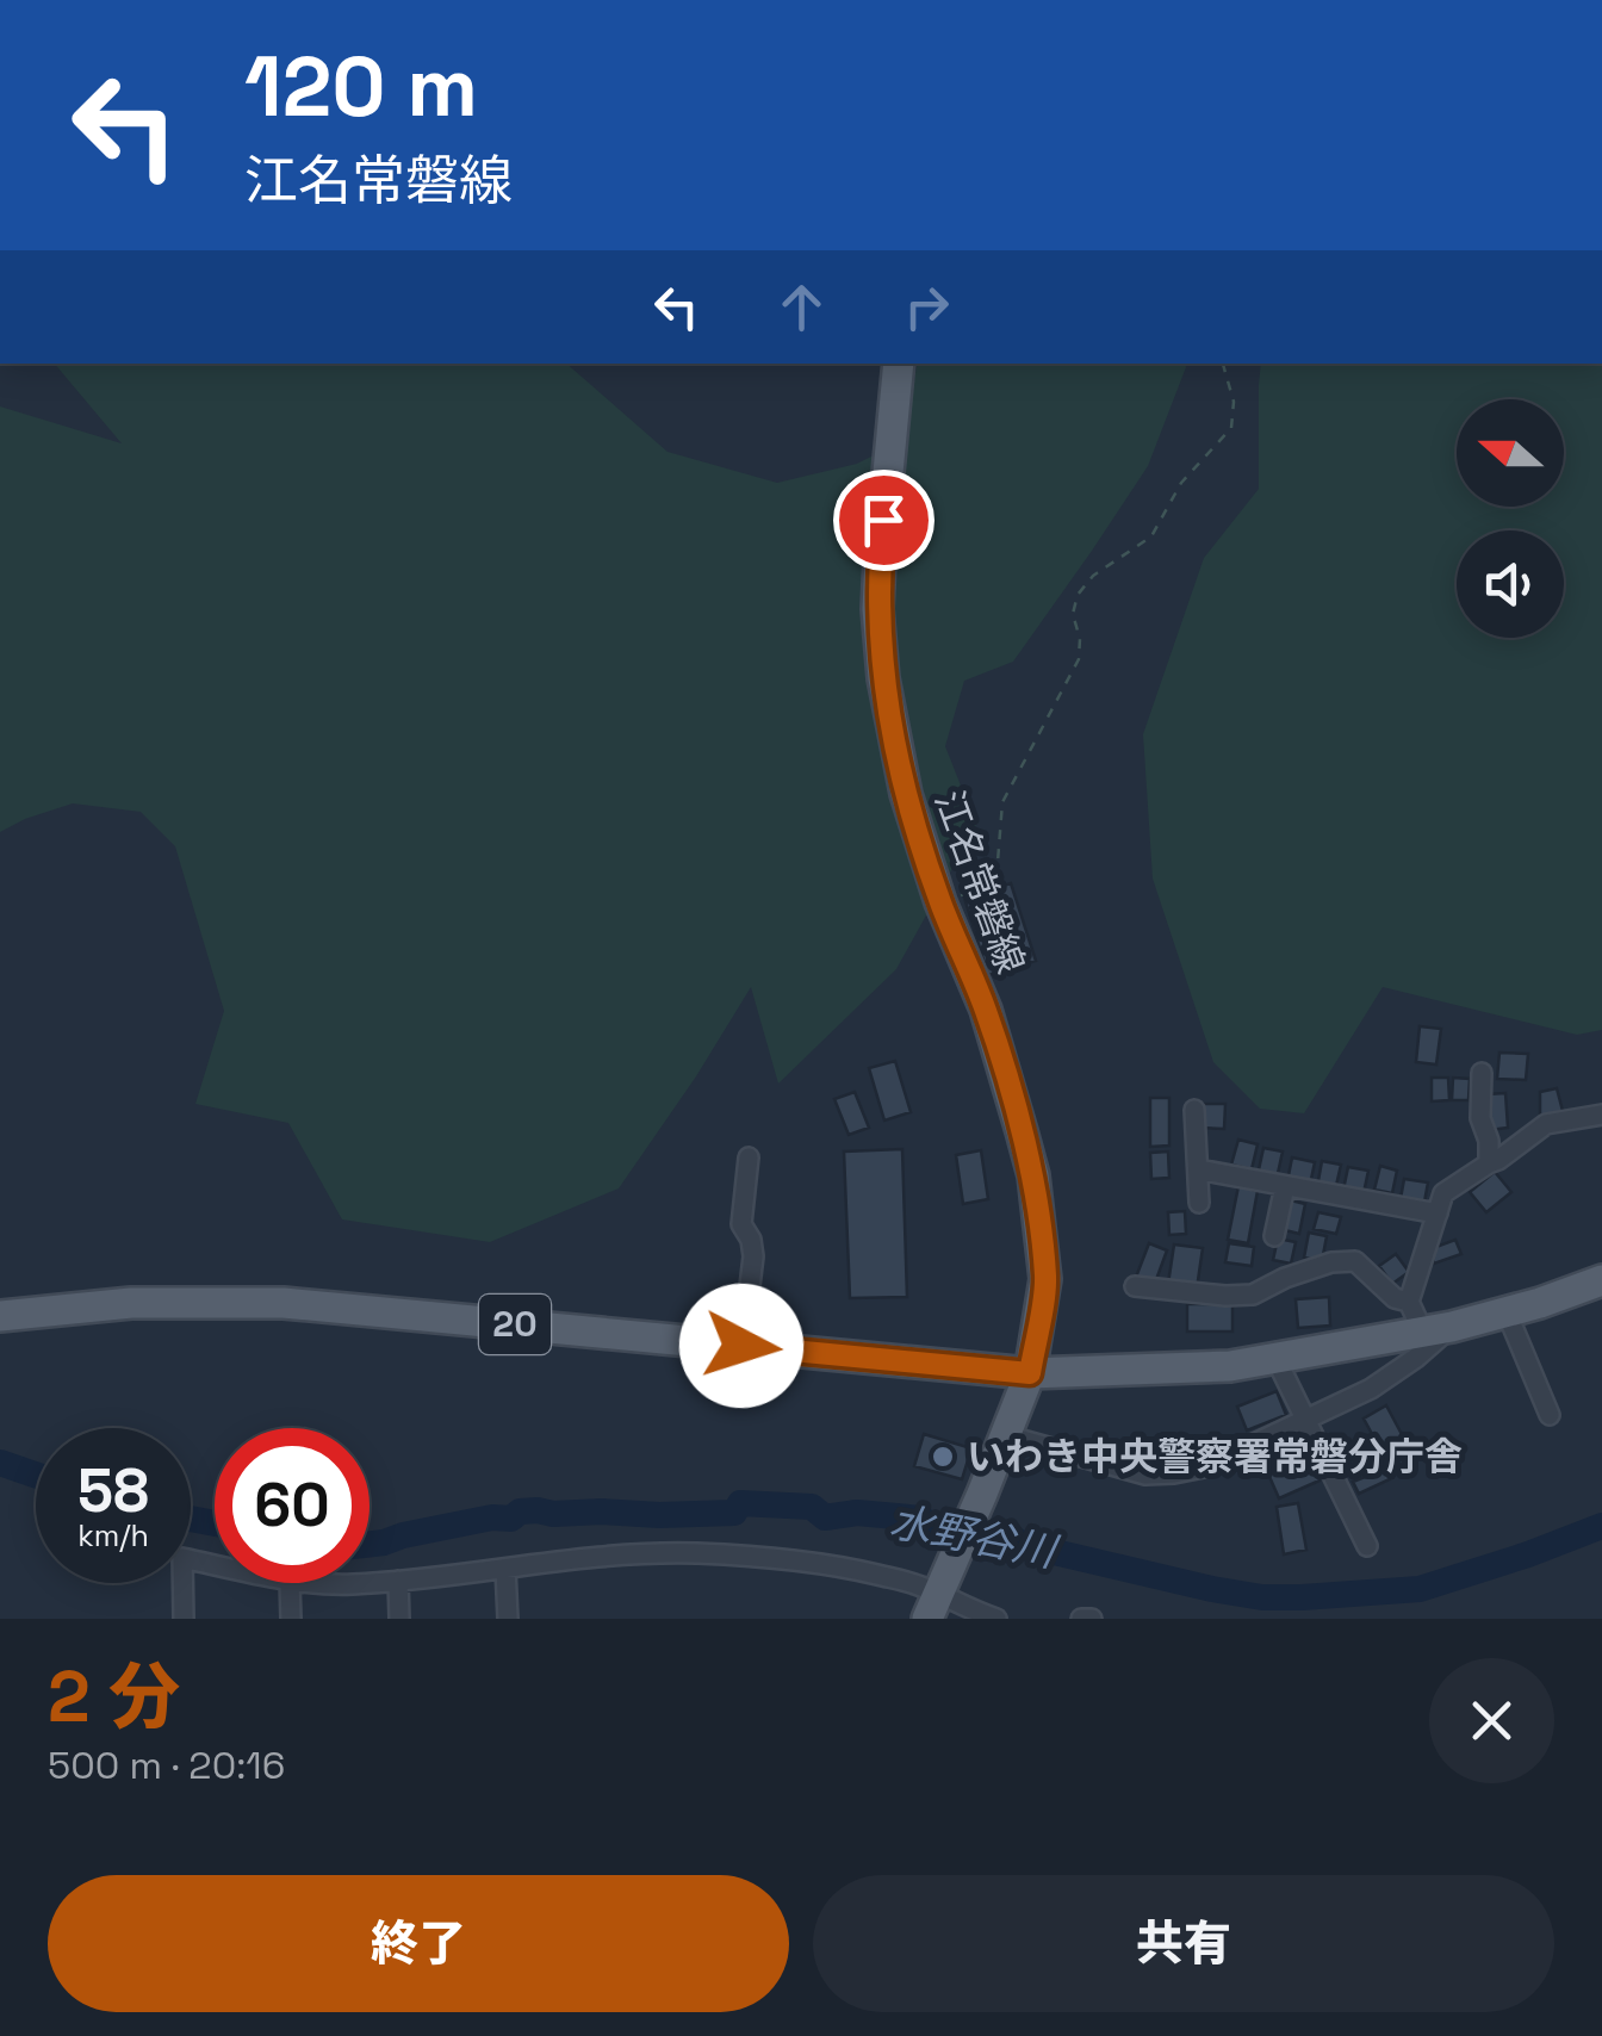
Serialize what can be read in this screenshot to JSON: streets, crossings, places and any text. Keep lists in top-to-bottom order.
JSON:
{
  "streets": {
    "main road": ["江名常磐線", "20"]
  },
  "crossings": [
    ["江名常磐線", "20"]
  ],
  "water": ["水野谷川"],
  "places": ["いわき中央警察署常磐分庁舎"],
  "north": "left",
  "page": {
    "turn": ["120 m", "江名常磐線"],
    "speed": "58 km/h",
    "limit": "60",
    "heading": ["2 分", "500 m · 20:16"],
    "buttons": ["終了", "共有"]
  }
}
